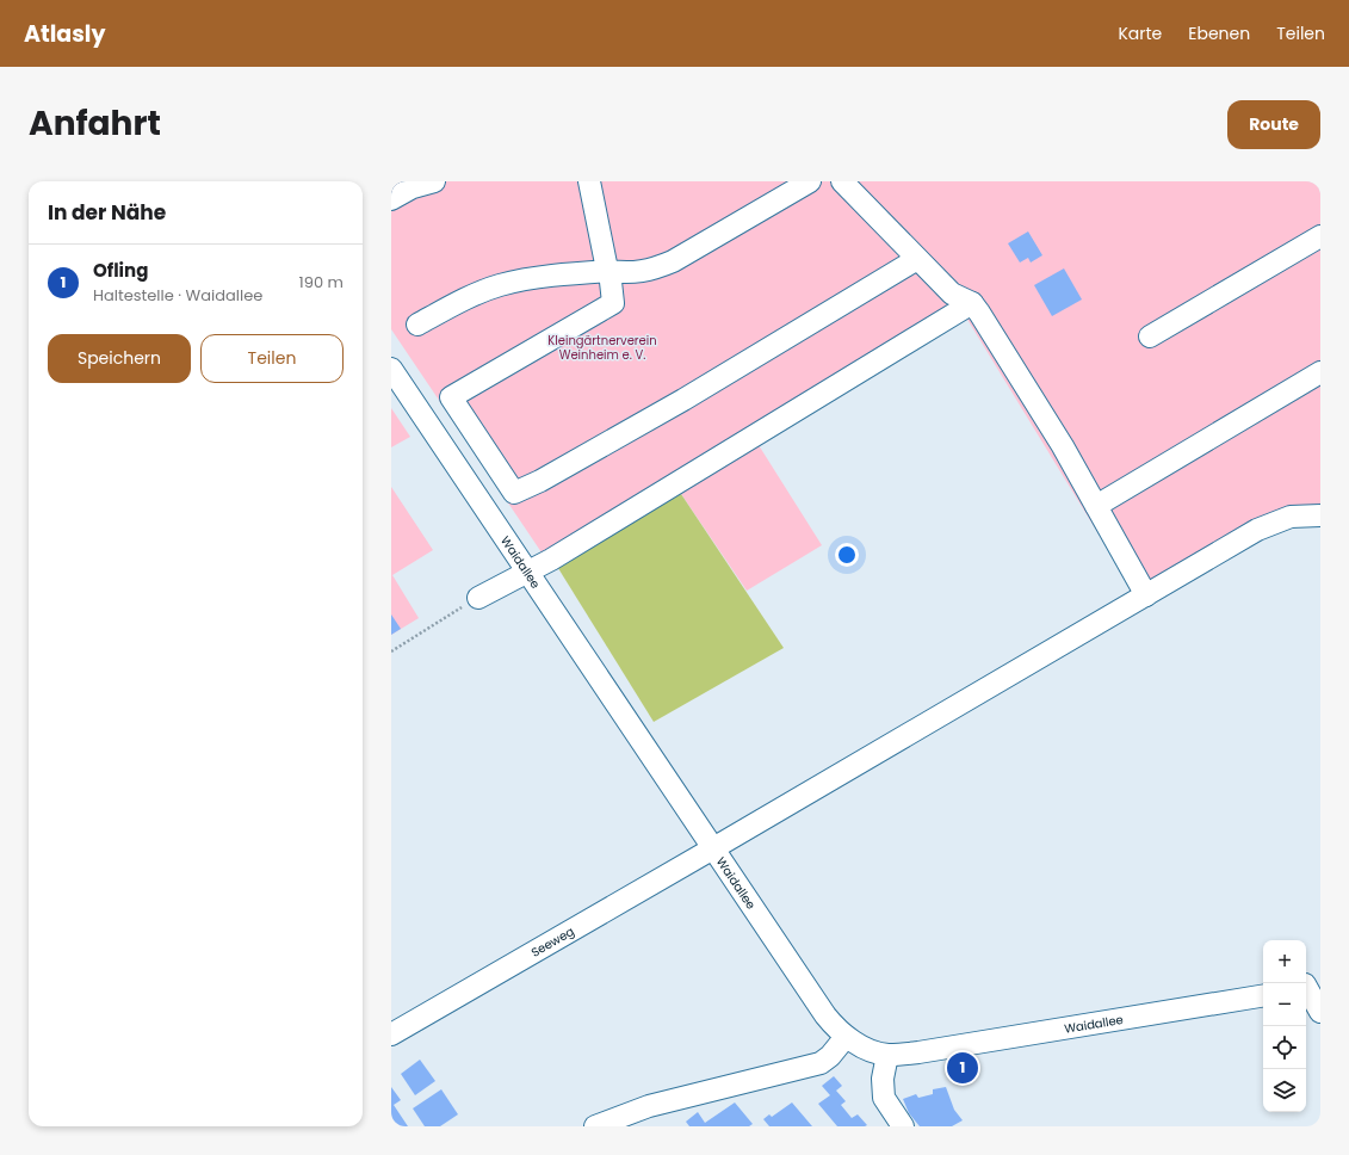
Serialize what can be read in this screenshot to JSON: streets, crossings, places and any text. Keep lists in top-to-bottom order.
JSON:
{
  "streets": {
    "street": ["Waidallee", "Seeweg"]
  },
  "crossings": [
    ["Waidallee", "Seeweg"]
  ],
  "parks": ["Kleingärtnerverein Weinheim e. V."],
  "page": {
    "header": "Atlasly",
    "nav": ["Karte", "Ebenen", "Teilen"],
    "title": "Anfahrt",
    "buttons": [
      "Route",
      ["Speichern", "Teilen"]
    ],
    "heading": "In der Nähe",
    "list": [
      {
        "mark": "1",
        "name": "Ofling",
        "note": "Haltestelle · Waidallee",
        "value": "190 m"
      }
    ],
    "map_buttons": ["+", "−"],
    "pins": "1"
  }
}
